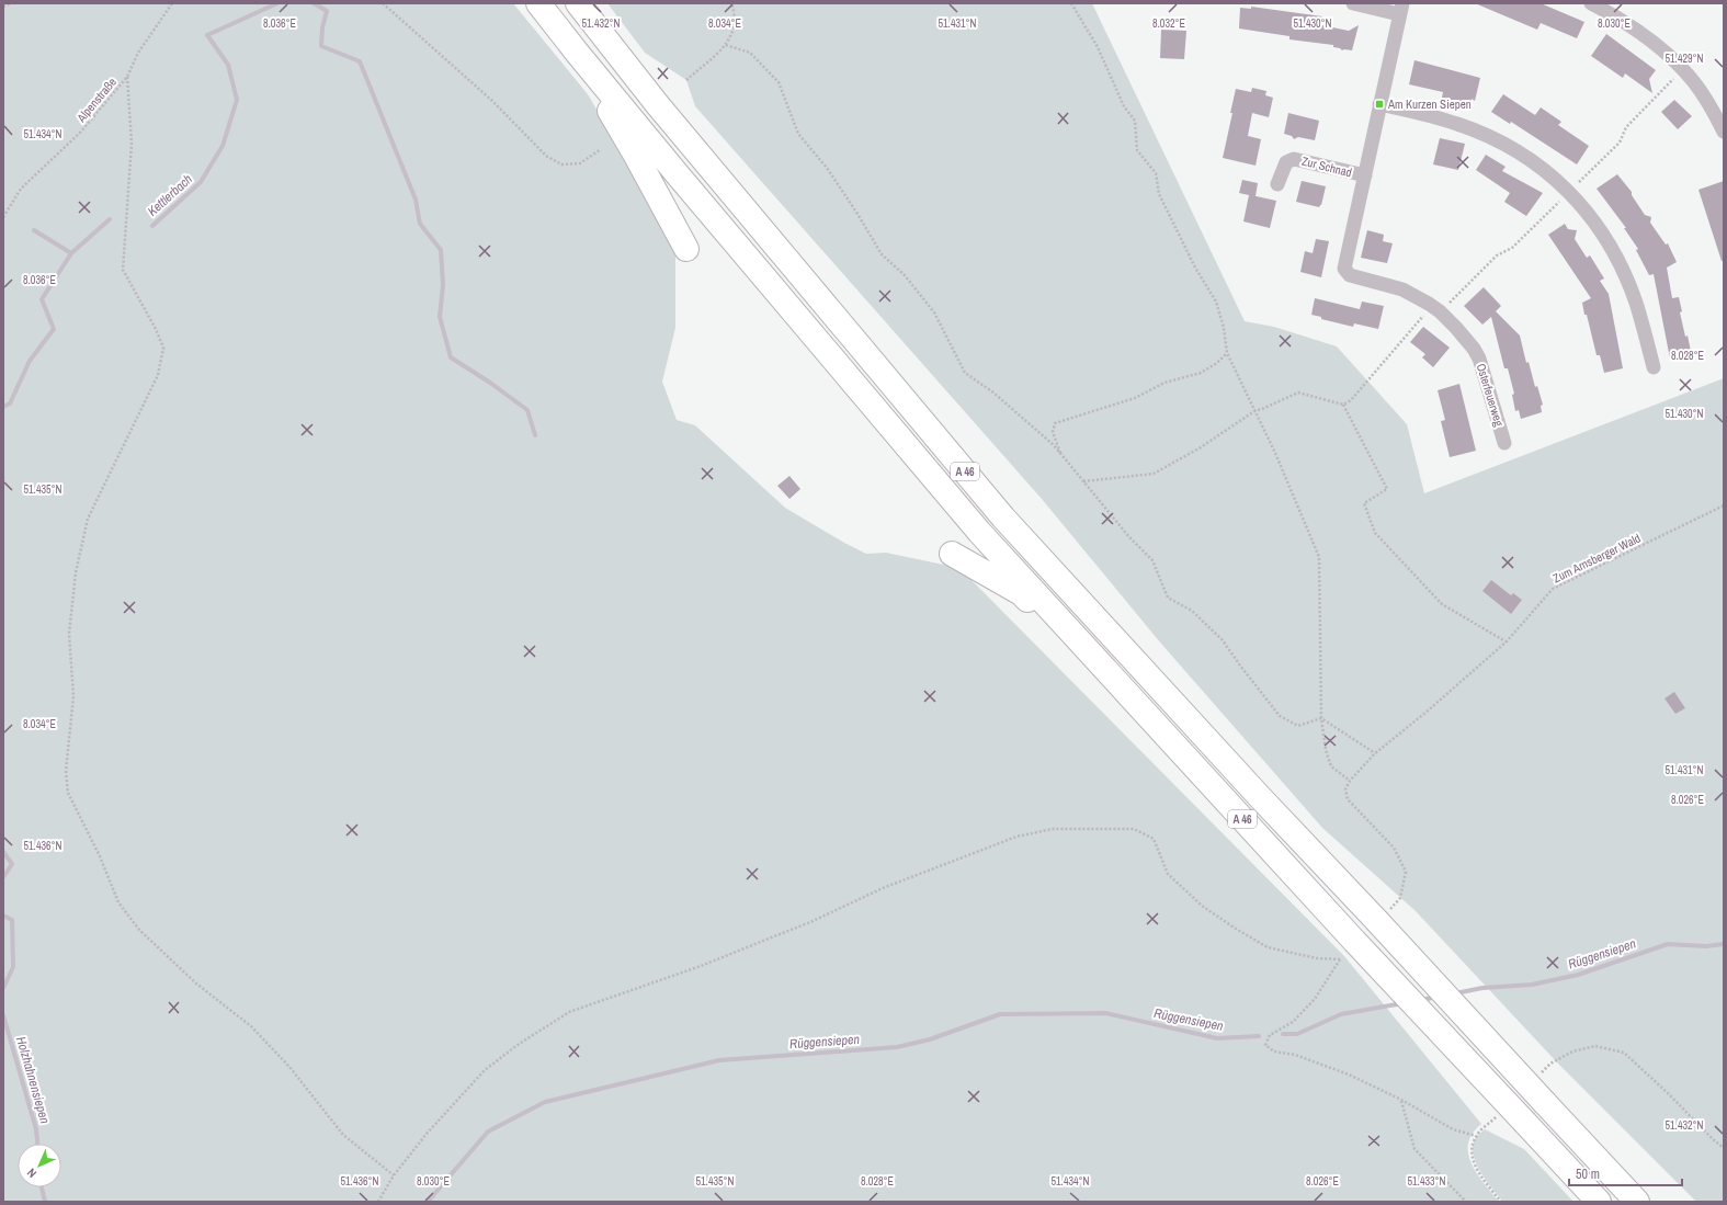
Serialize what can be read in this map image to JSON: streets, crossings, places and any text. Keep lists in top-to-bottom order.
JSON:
{
  "streets": {
    "highway": ["A 46"],
    "street": ["Zur Schnad", "Osterfeuerweg"],
    "path": ["Alpenstraße", "Zum Arnsberger Wald"]
  },
  "crossings": [
    ["Zur Schnad", "Osterfeuerweg"]
  ],
  "water": ["Kettlerbach", "Rüggensiepen", "Holzhahnensiepen"],
  "places": {
    "transit": ["Am Kurzen Siepen"]
  },
  "scale_bar": "50 m",
  "north": "bottom left",
  "coordinates": [
    "8.036°E",
    "51.432°N",
    "8.034°E",
    "51.431°N",
    "8.032°E",
    "51.430°N",
    "8.030°E",
    "51.429°N",
    "51.434°N",
    "8.028°E",
    "51.435°N",
    "8.026°E",
    "51.436°N",
    "51.433°N"
  ]
}
